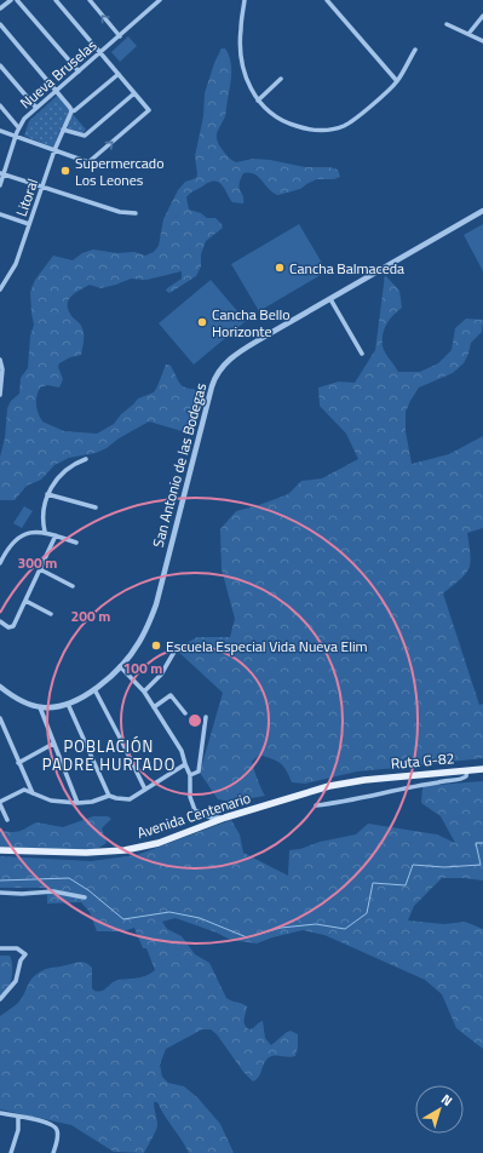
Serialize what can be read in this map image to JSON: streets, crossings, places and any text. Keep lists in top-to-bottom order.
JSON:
{
  "streets": {
    "main road": ["Ruta G-82", "Avenida Centenario"],
    "street": ["Nueva Bruselas", "Litoral", "San Antonio de las Bodegas"]
  },
  "crossings": [
    ["Ruta G-82", "Avenida Centenario"]
  ],
  "districts": ["POBLACIÓN PADRE HURTADO"],
  "places": [
    "Supermercado Los Leones",
    "Cancha Balmaceda",
    "Cancha Bello Horizonte",
    "Escuela Especial Vida Nueva Elim"
  ],
  "north": "top right",
  "rings": ["300 m", "200 m", "100 m"]
}
